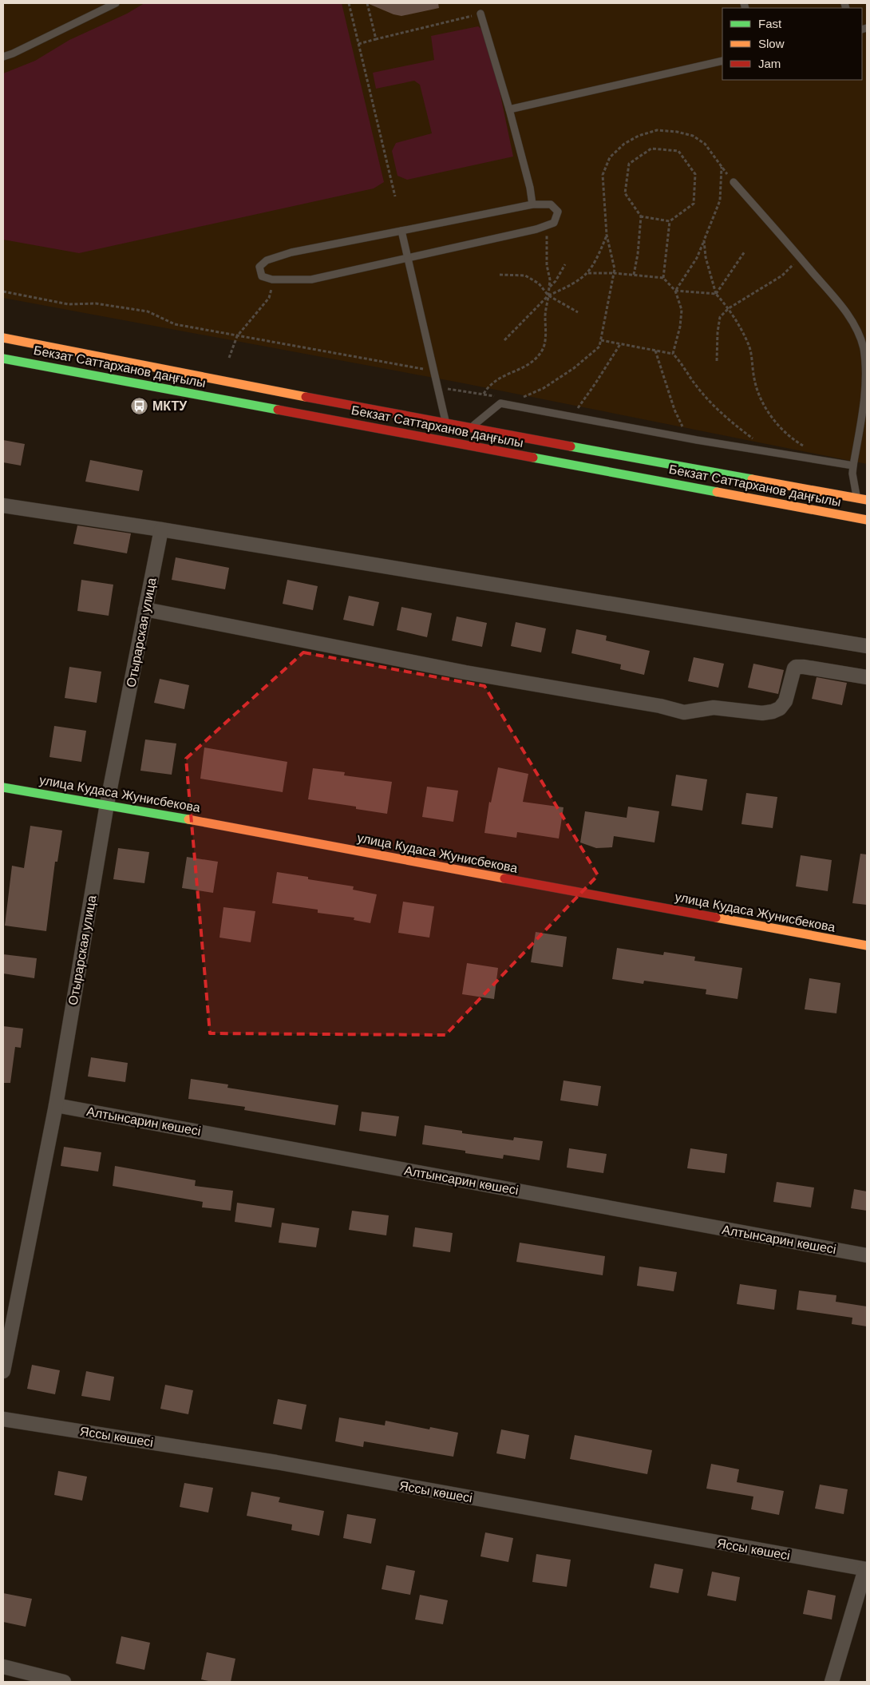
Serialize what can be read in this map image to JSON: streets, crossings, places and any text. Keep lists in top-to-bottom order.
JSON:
{
  "streets": {
    "main road": ["Бекзат Саттарханов даңғылы", "улица Кудаса Жунисбекова"],
    "street": ["Отырарская улица", "Алтынсарин көшесі", "Яссы көшесі"]
  },
  "crossings": [
    ["Отырарская улица", "улица Кудаса Жунисбекова"],
    ["Отырарская улица", "Алтынсарин көшесі"]
  ],
  "places": {
    "bus stop": ["МКТУ"]
  },
  "legend": ["Fast", "Slow", "Jam"]
}
